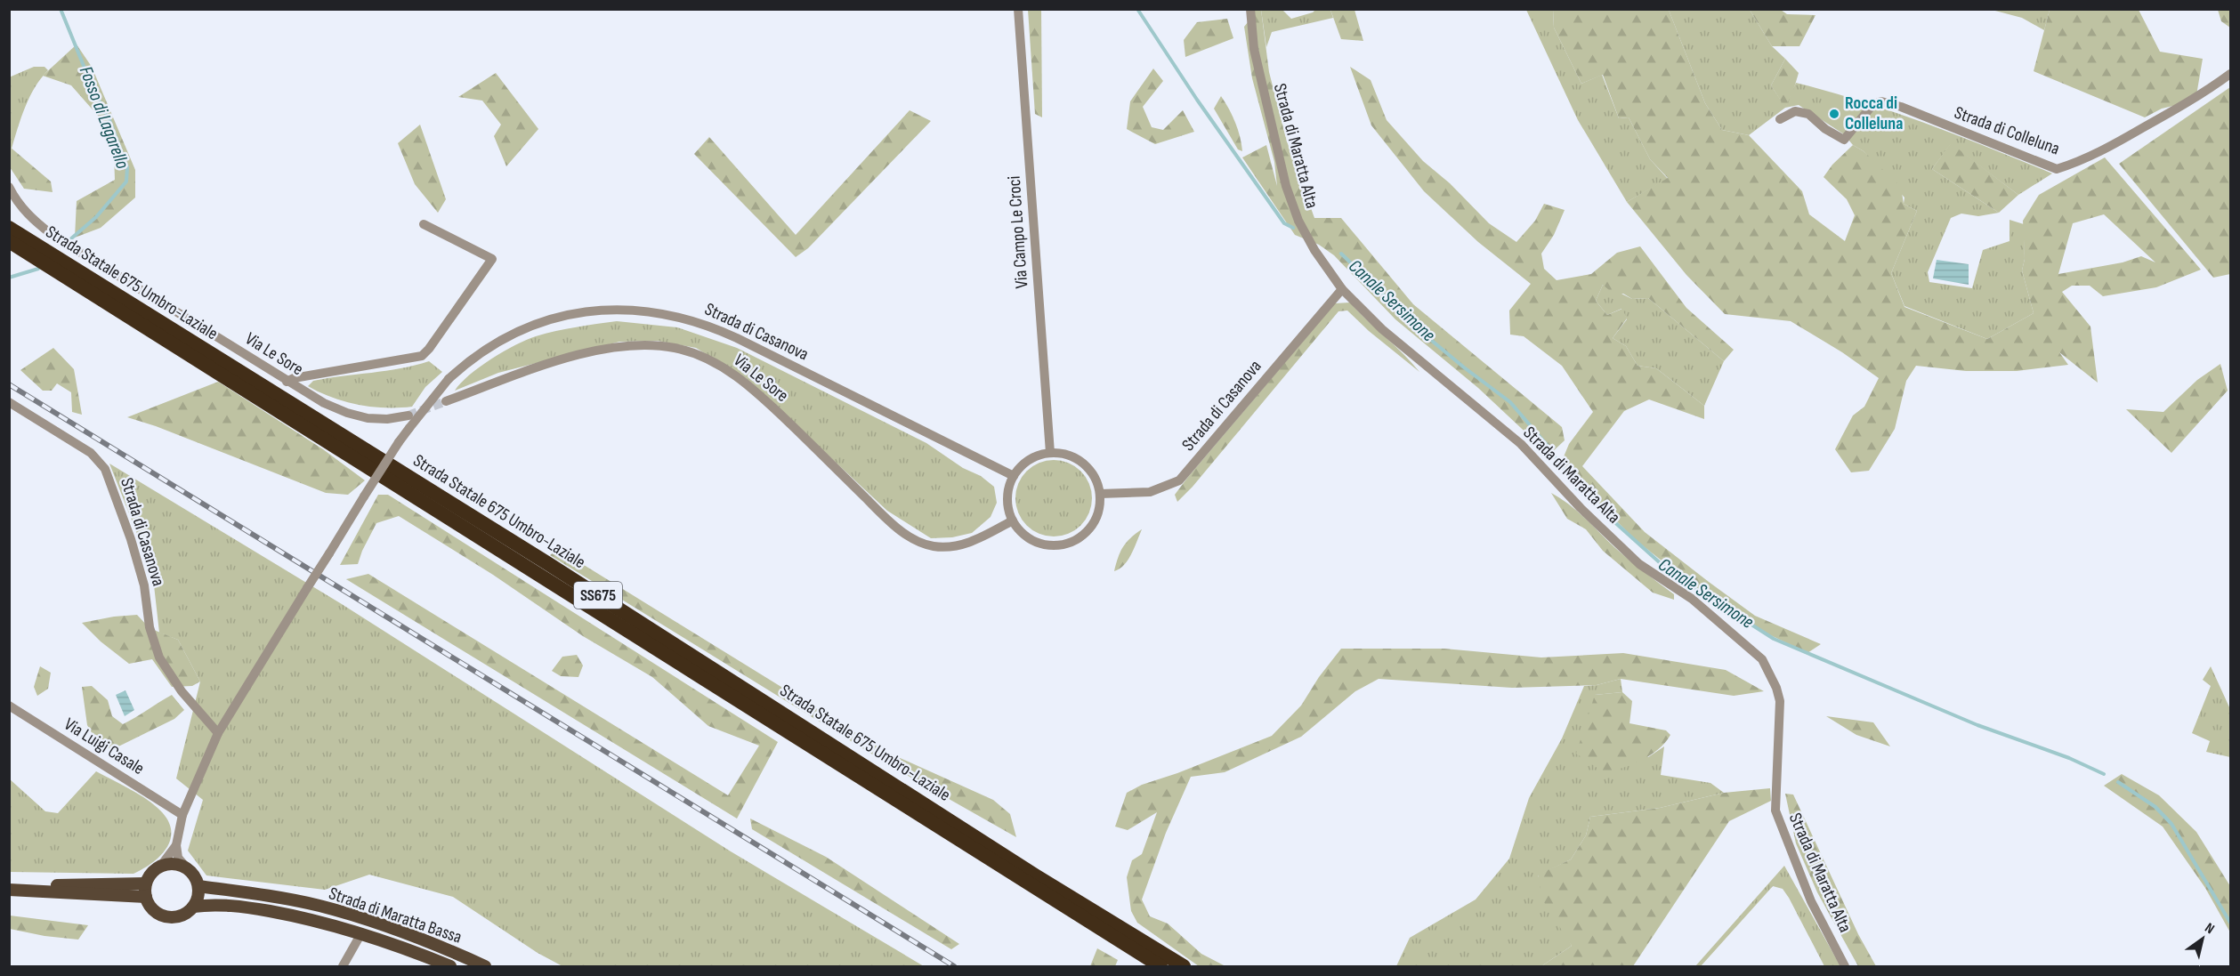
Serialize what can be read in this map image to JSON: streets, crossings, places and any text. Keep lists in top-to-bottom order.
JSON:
{
  "streets": {
    "highway": ["Strada Statale 675 Umbro-Laziale", "SS675"],
    "main road": ["Strada di Maratta Bassa"],
    "street": [
      "Strada di Colleluna",
      "Strada di Maratta Alta",
      "Via Campo Le Croci",
      "Strada di Casanova",
      "Via Le Sore",
      "Via Luigi Casale"
    ]
  },
  "crossings": [
    ["Strada di Maratta Alta", "Strada di Casanova"],
    ["Via Campo Le Croci", "Strada di Casanova"],
    ["Via Campo Le Croci", "Via Le Sore"],
    ["Strada di Casanova", "Via Le Sore"]
  ],
  "water": ["Fosso di Lagarello", "Canale Sersimone"],
  "places": ["Rocca di Colleluna"],
  "north": "top right"
}
